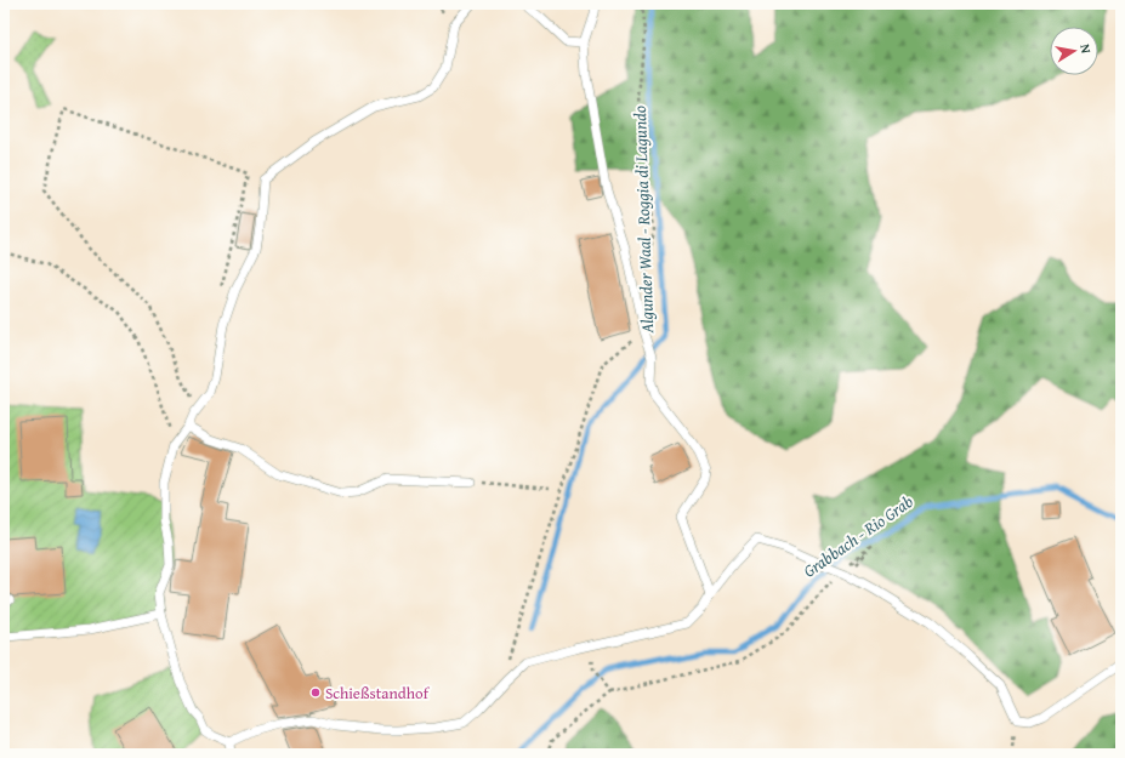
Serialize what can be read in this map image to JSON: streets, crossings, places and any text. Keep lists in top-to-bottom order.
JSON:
{
  "water": ["Algunder Waal - Roggia di Lagundo", "Grabbach - Rio Grab"],
  "places": ["Schießstandhof"],
  "north": "right"
}
